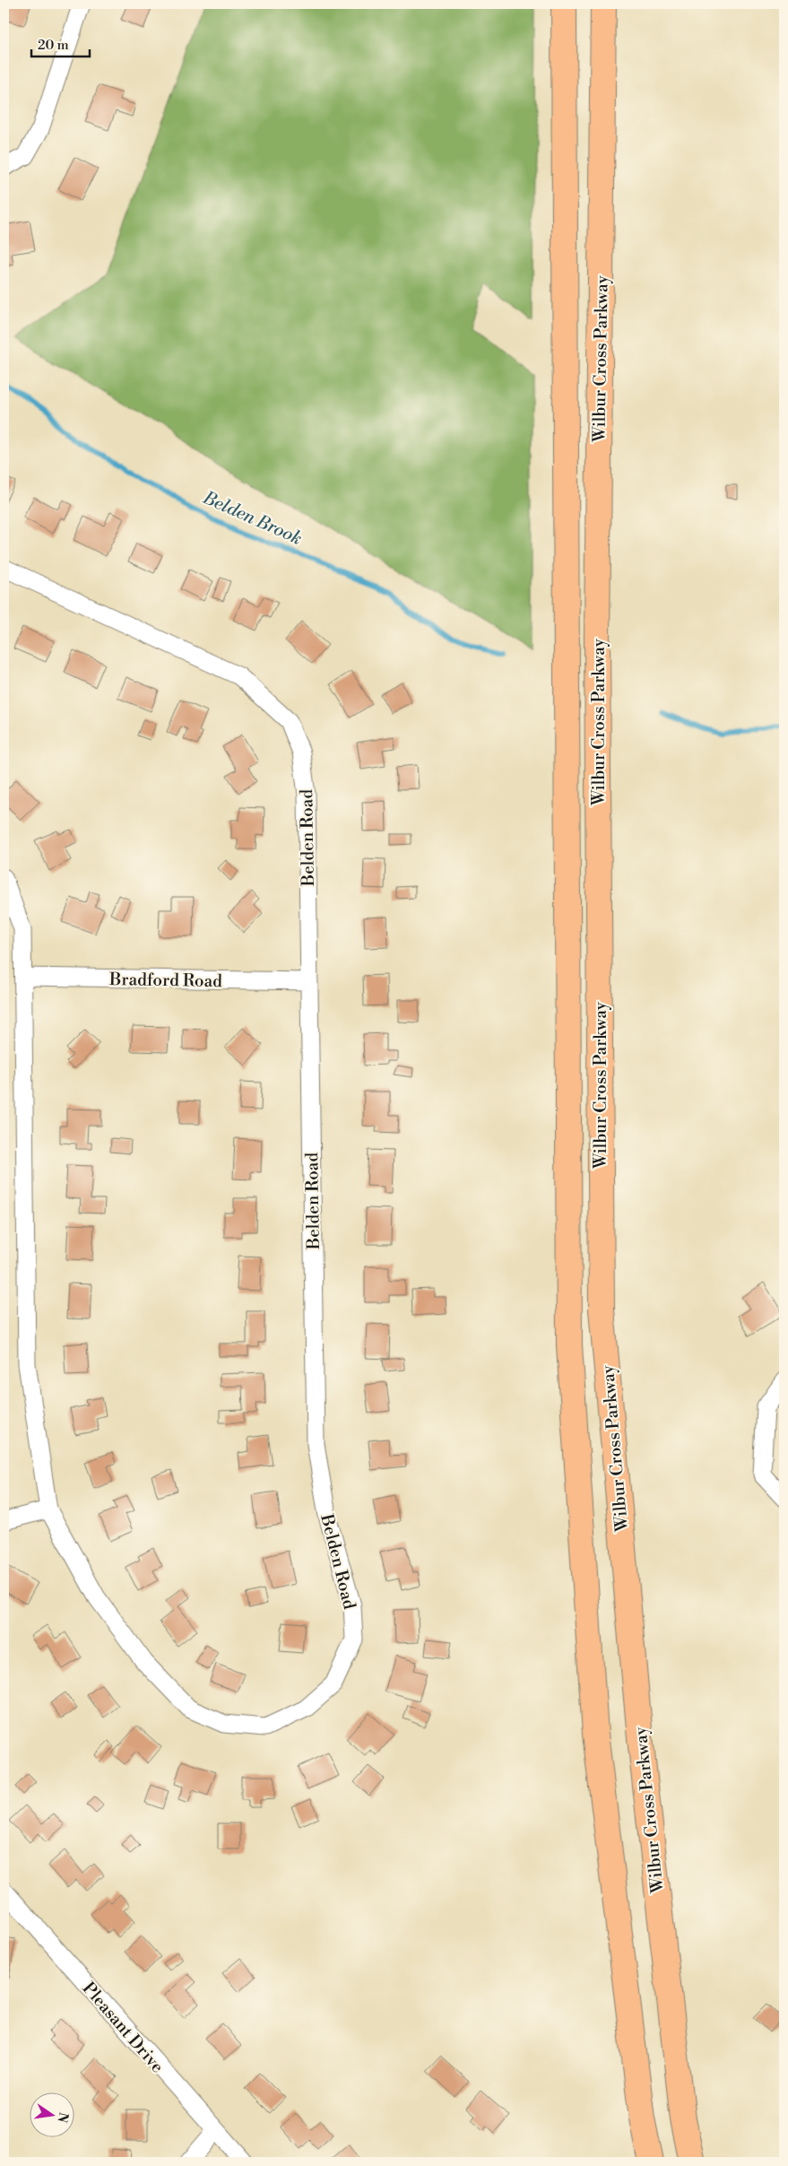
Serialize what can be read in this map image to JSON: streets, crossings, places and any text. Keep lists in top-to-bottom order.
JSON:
{
  "streets": {
    "highway": ["Wilbur Cross Parkway"],
    "street": ["Belden Road", "Bradford Road", "Pleasant Drive"]
  },
  "crossings": [
    ["Belden Road", "Bradford Road"]
  ],
  "water": ["Belden Brook"],
  "scale_bar": "20 m",
  "north": "right"
}
